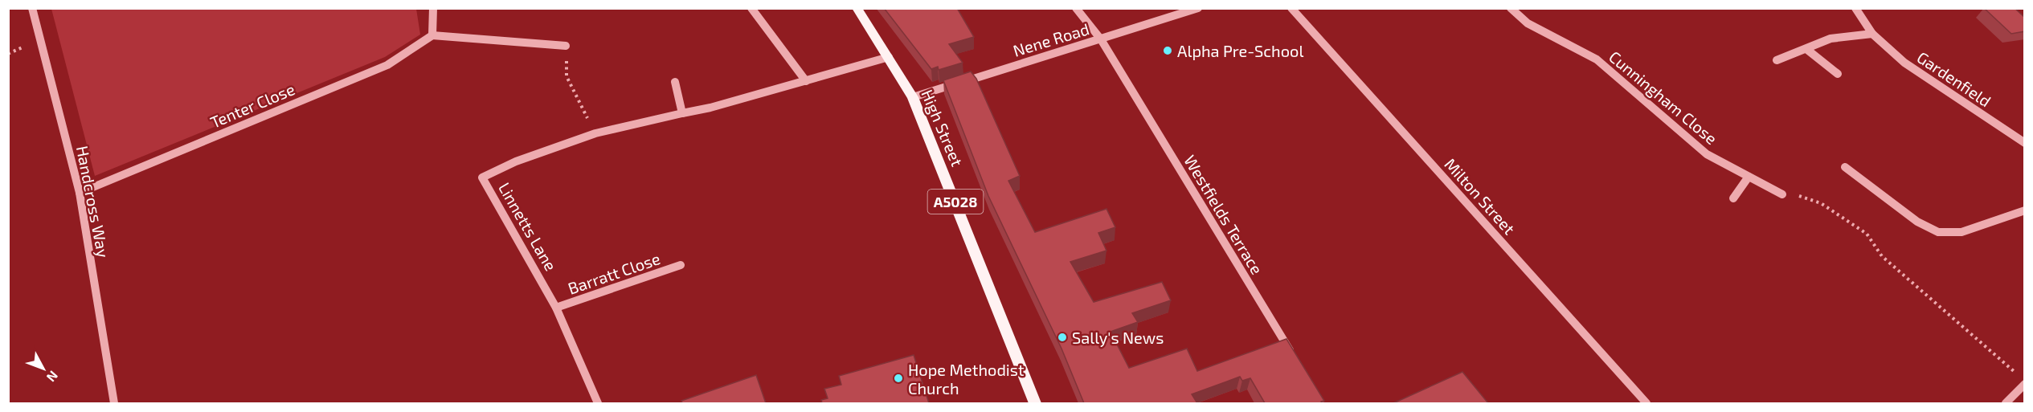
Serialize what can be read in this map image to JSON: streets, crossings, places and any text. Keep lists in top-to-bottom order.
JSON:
{
  "streets": {
    "main road": ["High Street", "A5028"],
    "street": [
      "Nene Road",
      "Gardenfield",
      "Cunningham Close",
      "Tenter Close",
      "Milton Street",
      "Handcross Way",
      "Westfields Terrace",
      "Linnetts Lane",
      "Barratt Close"
    ]
  },
  "crossings": [
    ["Nene Road", "High Street"],
    ["Nene Road", "Westfields Terrace"],
    ["Tenter Close", "Handcross Way"],
    ["High Street", "Linnetts Lane"],
    ["Linnetts Lane", "Barratt Close"]
  ],
  "places": ["Alpha Pre-School", "Sally's News", "Hope Methodist Church"],
  "north": "bottom right"
}
